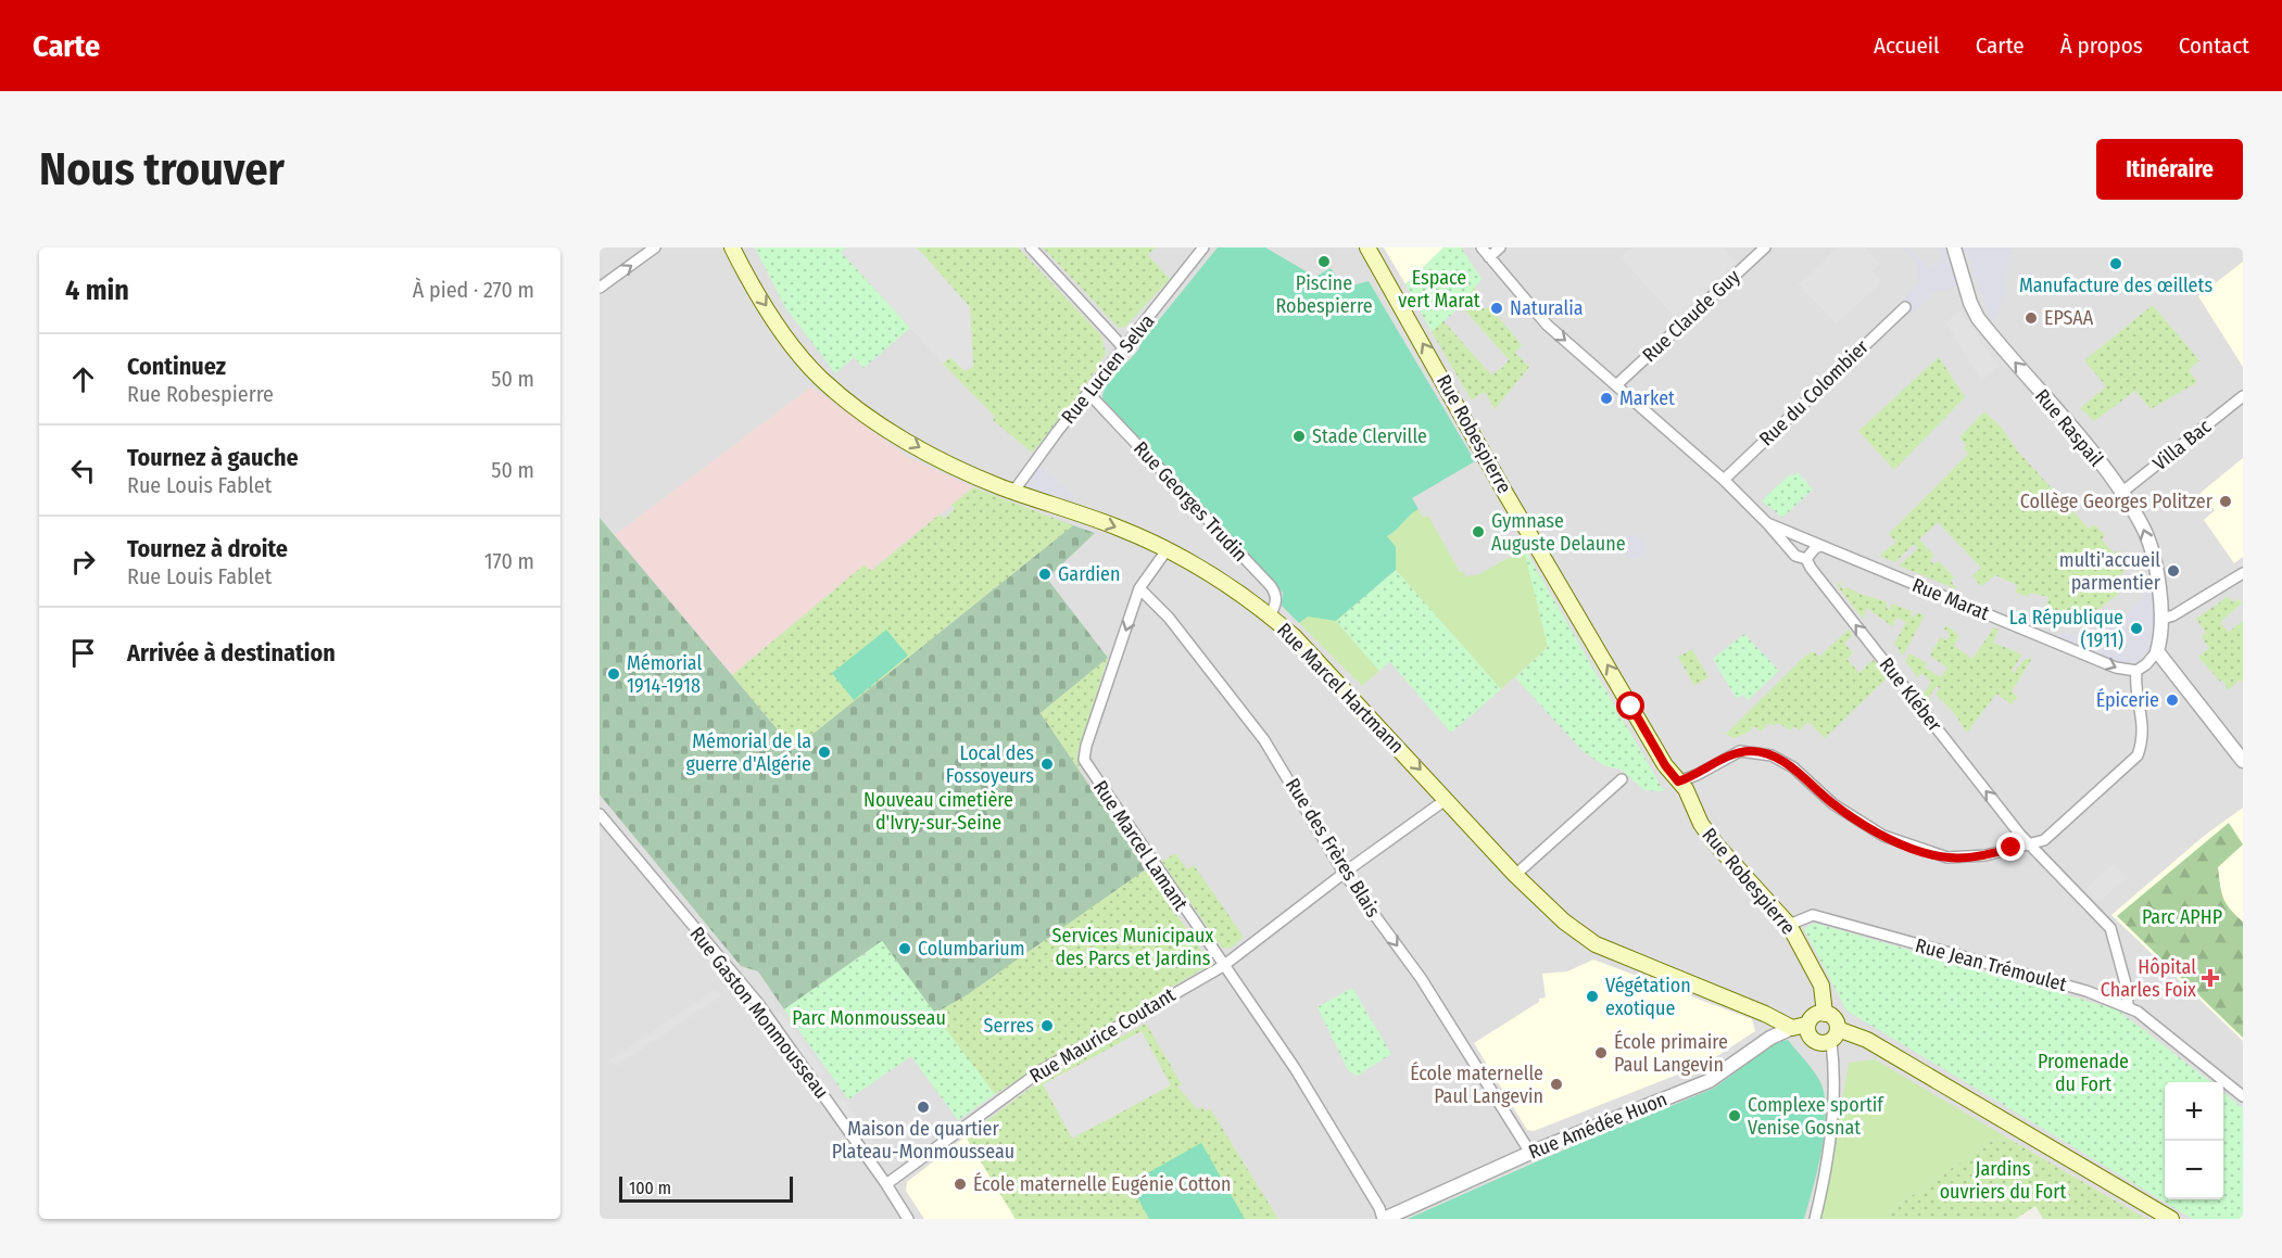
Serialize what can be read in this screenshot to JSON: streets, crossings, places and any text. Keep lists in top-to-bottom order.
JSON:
{
  "streets": {
    "main road": ["Rue Robespierre", "Rue Marcel Hartmann"],
    "street": [
      "Rue Claude Guy",
      "Rue Lucien Selva",
      "Rue du Colombier",
      "Rue Raspail",
      "Villa Bac",
      "Rue Georges Trudin",
      "Rue Marat",
      "Rue Kléber",
      "Rue Marcel Lamant",
      "Rue des Frères Blais",
      "Rue Jean Trémoulet",
      "Rue Gaston Monmousseau",
      "Rue Maurice Coutant",
      "Rue Amédée Huon"
    ]
  },
  "crossings": [
    ["Rue Claude Guy", "Rue Marat"],
    ["Rue Lucien Selva", "Rue Georges Trudin"],
    ["Rue Lucien Selva", "Rue Marcel Hartmann"],
    ["Rue du Colombier", "Rue Marat"],
    ["Rue Raspail", "Villa Bac"],
    ["Rue Robespierre", "Rue Jean Trémoulet"],
    ["Rue Georges Trudin", "Rue Marcel Hartmann"],
    ["Rue Marat", "Rue Kléber"],
    ["Rue Marcel Hartmann", "Rue Marcel Lamant"],
    ["Rue Marcel Hartmann", "Rue Maurice Coutant"],
    ["Rue Marcel Hartmann", "Rue Amédée Huon"],
    ["Rue Kléber", "Rue Jean Trémoulet"],
    ["Rue Marcel Lamant", "Rue des Frères Blais"],
    ["Rue Marcel Lamant", "Rue Maurice Coutant"],
    ["Rue Marcel Lamant", "Rue Amédée Huon"],
    ["Rue des Frères Blais", "Rue Maurice Coutant"],
    ["Rue des Frères Blais", "Rue Amédée Huon"],
    ["Rue Gaston Monmousseau", "Rue Maurice Coutant"]
  ],
  "one_way": [
    "Rue Raspail",
    "Rue Robespierre",
    "Rue Marat",
    "Rue Marcel Hartmann",
    "Rue Kléber",
    "Rue Marcel Lamant",
    "Rue des Frères Blais"
  ],
  "parks": [
    "Espace vert Marat",
    "Nouveau cimetière d'Ivry-sur-Seine",
    "Parc APHP",
    "Services Municipaux des Parcs et Jardins",
    "Parc Monmousseau",
    "Promenade du Fort",
    "Jardins ouvriers du Fort"
  ],
  "places": {
    "other": [
      "Piscine Robespierre",
      "Manufacture des œillets",
      "Naturalia",
      "EPSAA",
      "Market",
      "Stade Clerville",
      "Collège Georges Politzer",
      "Gymnase Auguste Delaune",
      "multi'accueil parmentier",
      "Gardien",
      "La République (1911)",
      "Mémorial 1914-1918",
      "Épicerie",
      "Mémorial de la guerre d'Algérie",
      "Local des Fossoyeurs",
      "Columbarium",
      "Végétation exotique",
      "Serres",
      "École primaire Paul Langevin",
      "École maternelle Paul Langevin",
      "Maison de quartier Plateau-Monmousseau",
      "Complexe sportif Venise Gosnat",
      "École maternelle Eugénie Cotton"
    ],
    "health": ["Hôpital Charles Foix"]
  },
  "scale_bar": "100 m",
  "page": {
    "header": "Carte",
    "nav": [
      "Accueil",
      "Carte",
      "À propos",
      "Contact"
    ],
    "buttons": "Itinéraire",
    "title": "Nous trouver",
    "heading": ["4 min", "À pied · 270 m"],
    "list": [
      ["Continuez", "Rue Robespierre", "50 m"],
      ["Tournez à gauche", "Rue Louis Fablet", "50 m"],
      ["Tournez à droite", "Rue Louis Fablet", "170 m"],
      "Arrivée à destination"
    ],
    "map_buttons": ["+", "−"],
    "scale": "100 m"
  }
}
